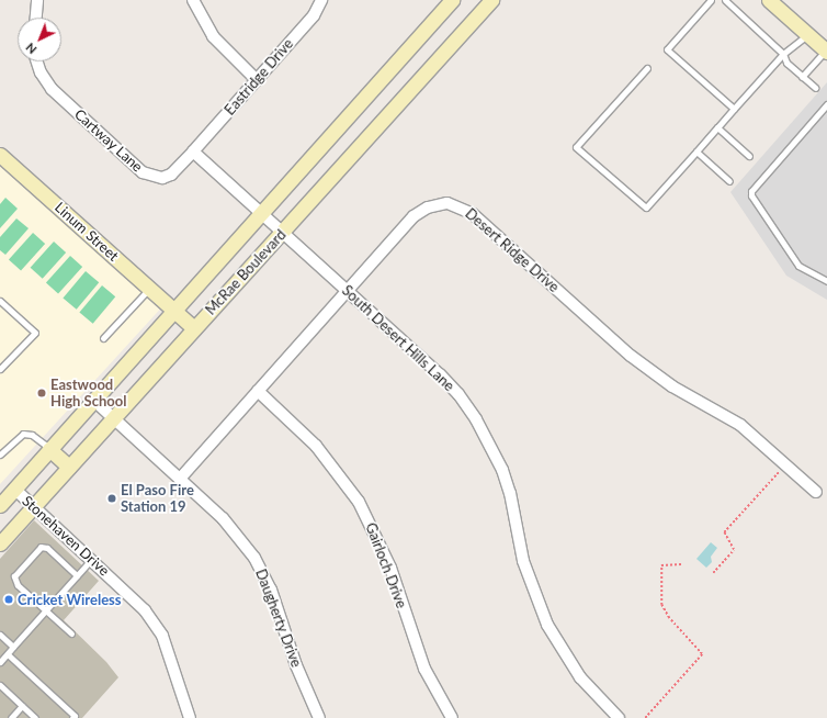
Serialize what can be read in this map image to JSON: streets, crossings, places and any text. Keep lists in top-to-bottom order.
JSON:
{
  "streets": {
    "main road": ["Linum Street", "McRae Boulevard"],
    "street": [
      "Eastridge Drive",
      "Cartway Lane",
      "Desert Ridge Drive",
      "South Desert Hills Lane",
      "Stonehaven Drive",
      "Gairloch Drive",
      "Daugherty Drive"
    ]
  },
  "crossings": [
    ["Eastridge Drive", "Cartway Lane"],
    ["Linum Street", "McRae Boulevard"],
    ["Desert Ridge Drive", "South Desert Hills Lane"],
    ["Desert Ridge Drive", "Gairloch Drive"],
    ["Desert Ridge Drive", "Daugherty Drive"],
    ["McRae Boulevard", "South Desert Hills Lane"],
    ["McRae Boulevard", "Stonehaven Drive"],
    ["McRae Boulevard", "Daugherty Drive"]
  ],
  "places": ["Eastwood High School", "El Paso Fire Station 19", "Cricket Wireless"],
  "north": "bottom left"
}
